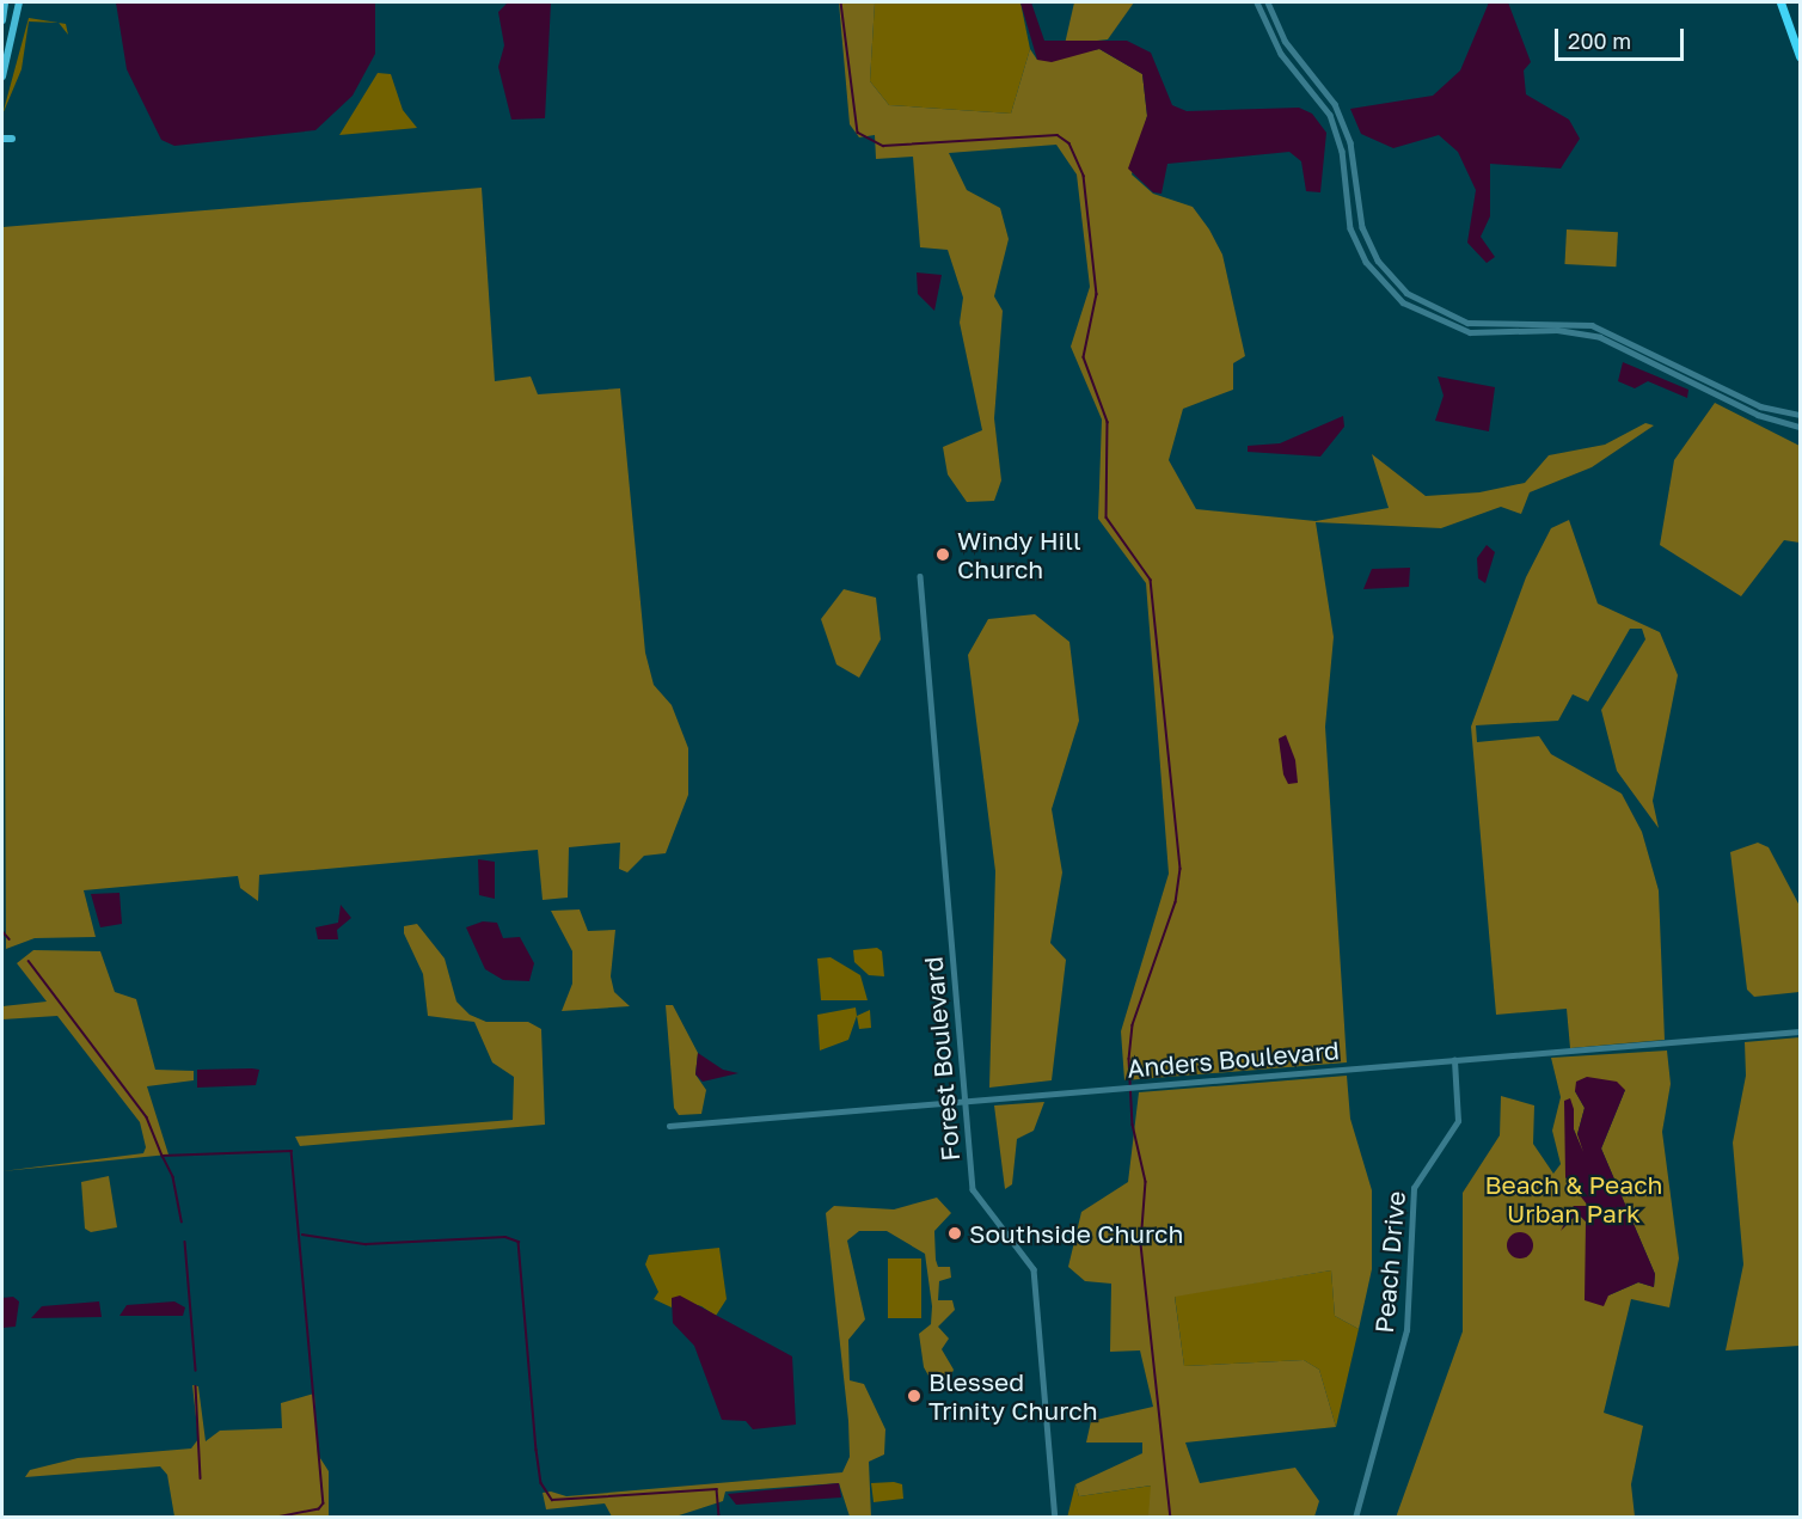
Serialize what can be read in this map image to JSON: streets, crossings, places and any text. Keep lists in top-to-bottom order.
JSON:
{
  "streets": {
    "street": ["Forest Boulevard", "Anders Boulevard", "Peach Drive"]
  },
  "crossings": [
    ["Forest Boulevard", "Anders Boulevard"],
    ["Anders Boulevard", "Peach Drive"]
  ],
  "parks": ["Beach & Peach Urban Park"],
  "places": ["Windy Hill Church", "Southside Church", "Blessed Trinity Church"],
  "scale_bar": "200 m"
}
